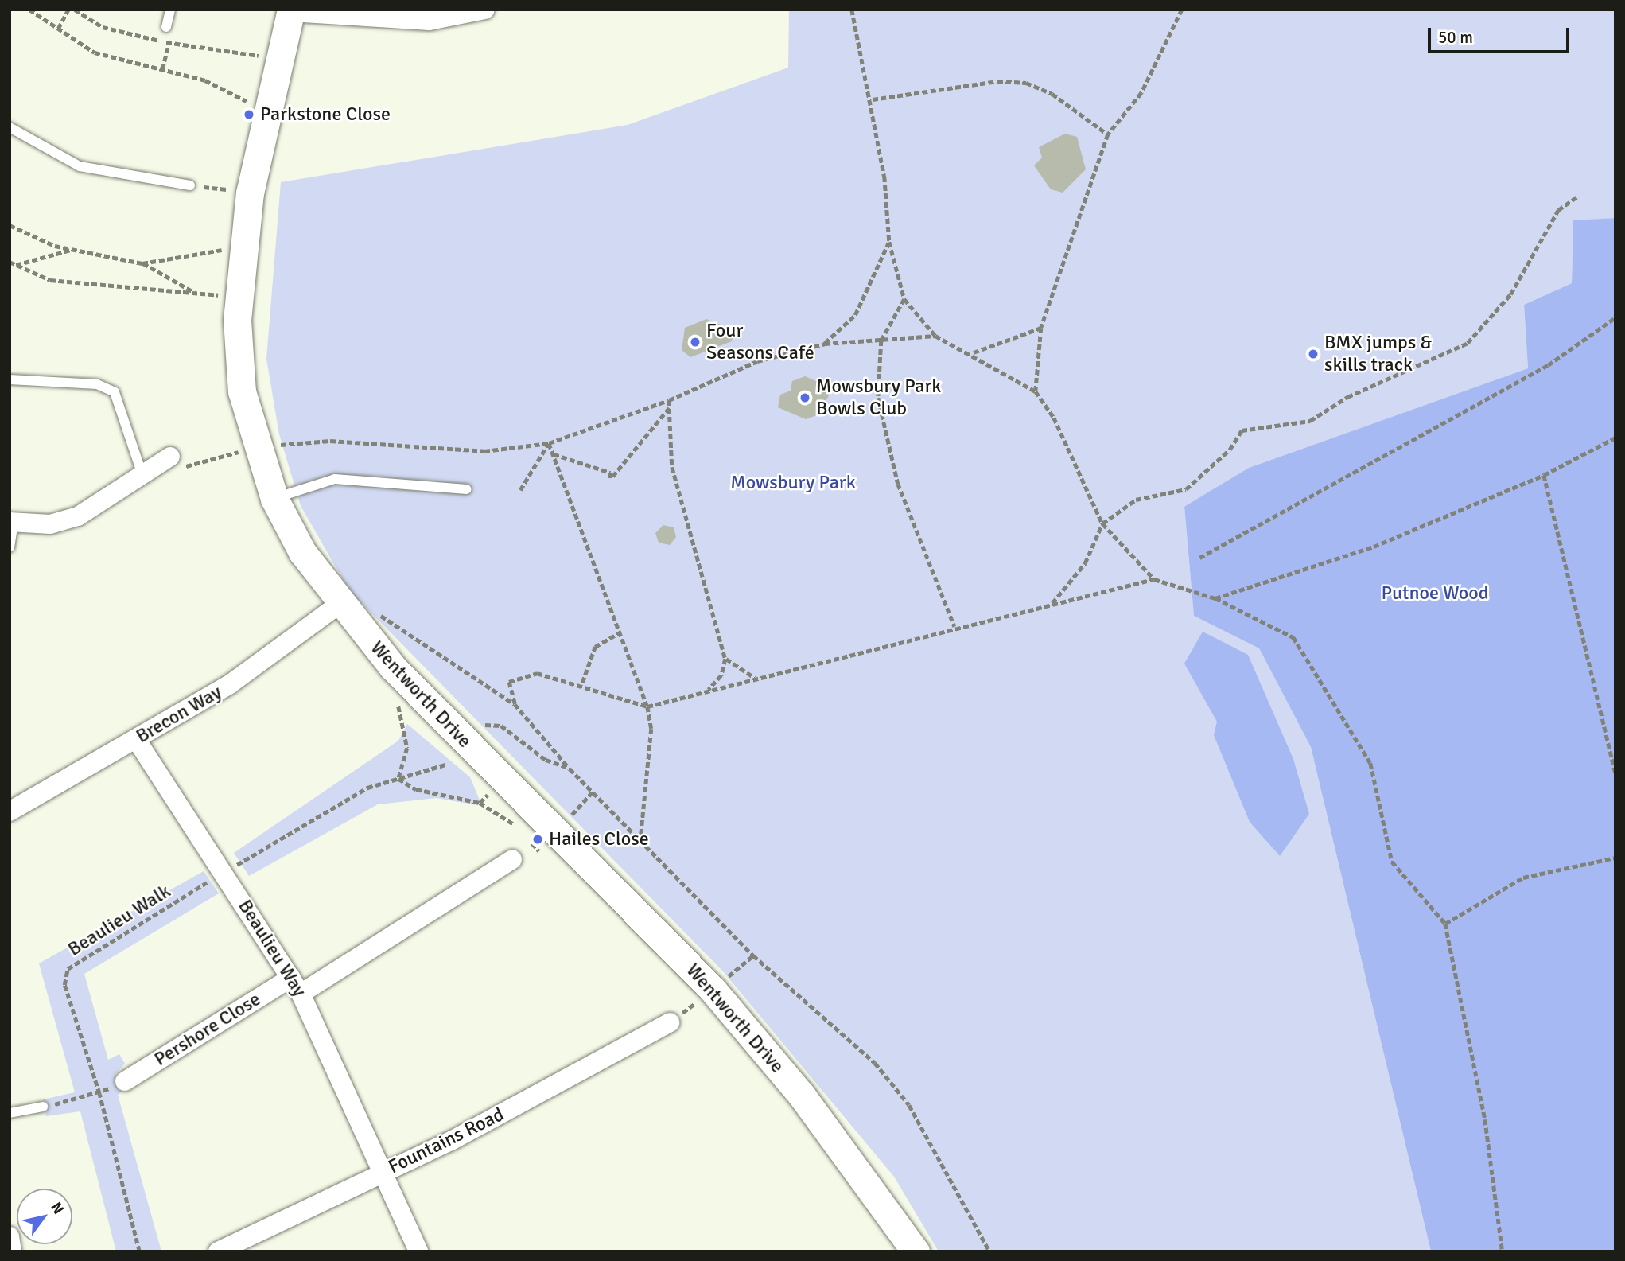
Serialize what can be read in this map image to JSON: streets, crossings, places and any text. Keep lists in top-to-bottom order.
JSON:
{
  "streets": {
    "street": [
      "Wentworth Drive",
      "Brecon Way",
      "Beaulieu Way",
      "Pershore Close",
      "Fountains Road"
    ],
    "path": ["Beaulieu Walk"]
  },
  "crossings": [
    ["Wentworth Drive", "Brecon Way"],
    ["Brecon Way", "Beaulieu Way"],
    ["Beaulieu Walk", "Beaulieu Way"],
    ["Beaulieu Way", "Pershore Close"],
    ["Beaulieu Way", "Fountains Road"]
  ],
  "parks": ["Mowsbury Park", "Putnoe Wood"],
  "places": [
    "Parkstone Close",
    "Four Seasons Café",
    "BMX jumps & skills track",
    "Mowsbury Park Bowls Club",
    "Hailes Close"
  ],
  "scale_bar": "50 m",
  "north": "top right"
}
